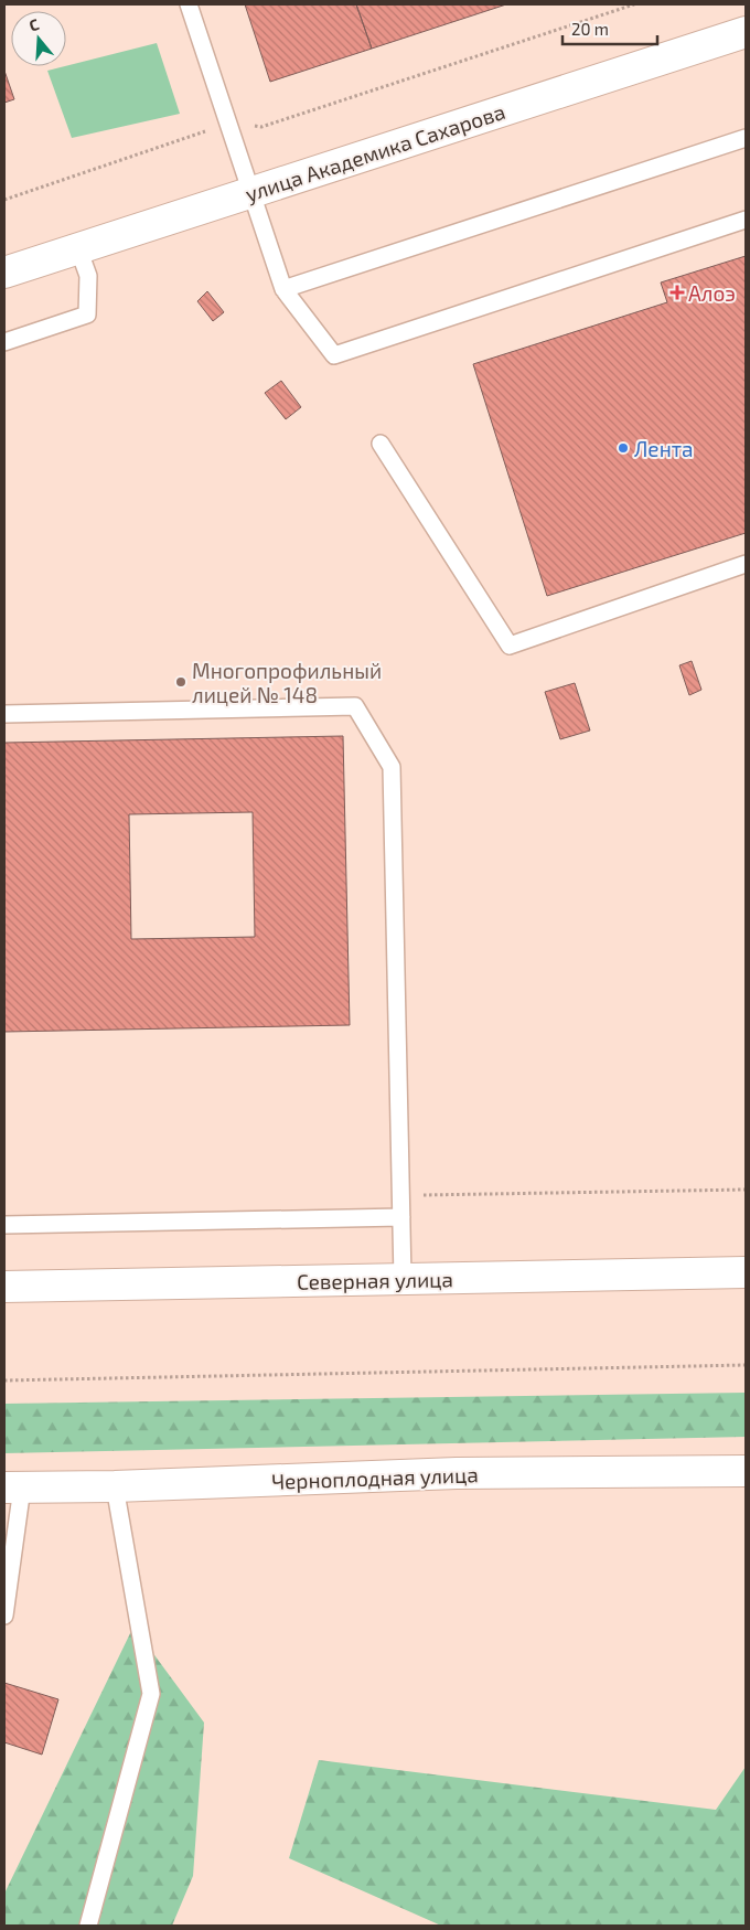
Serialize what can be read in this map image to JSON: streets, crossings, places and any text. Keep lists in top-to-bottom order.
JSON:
{
  "streets": {
    "street": ["улица Академика Сахарова", "Северная улица", "Черноплодная улица"]
  },
  "places": {
    "health": ["Алоэ"],
    "other": ["Лента", "Многопрофильный лицей № 148"]
  },
  "scale_bar": "20 m",
  "north": "top"
}
